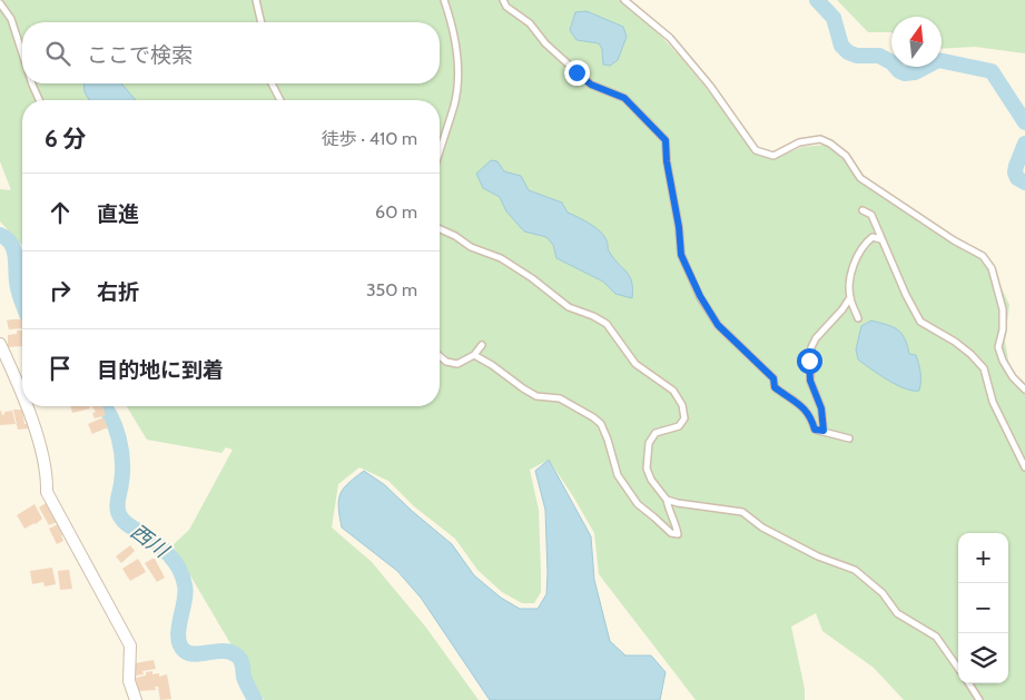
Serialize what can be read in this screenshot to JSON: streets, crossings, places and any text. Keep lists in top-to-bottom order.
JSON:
{
  "water": ["西川"],
  "north": "top",
  "page": {
    "search": "ここで検索",
    "heading": ["6 分", "徒歩 · 410 m"],
    "list": [
      ["直進", "60 m"],
      ["右折", "350 m"],
      "目的地に到着"
    ],
    "map_buttons": ["+", "−"]
  }
}
